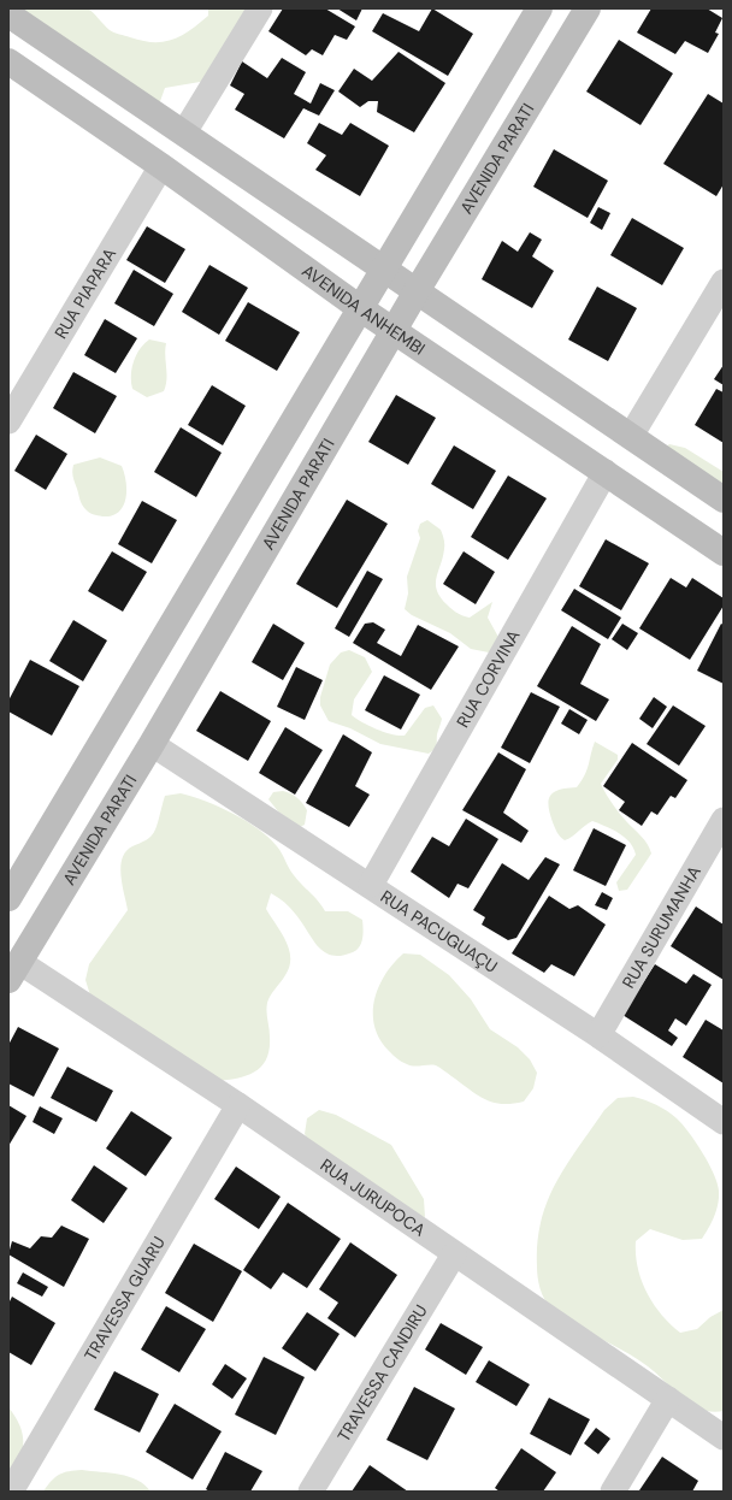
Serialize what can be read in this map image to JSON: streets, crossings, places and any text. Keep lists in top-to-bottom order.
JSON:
{
  "streets": {
    "street": [
      "AVENIDA PARATI",
      "RUA PIAPARA",
      "AVENIDA ANHEMBI",
      "RUA CORVINA",
      "RUA SURUMANHA",
      "RUA PACUGUAÇU",
      "RUA JURUPOCA",
      "TRAVESSA GUARU",
      "TRAVESSA CANDIRU"
    ]
  },
  "crossings": [
    ["AVENIDA PARATI", "AVENIDA ANHEMBI"],
    ["AVENIDA PARATI", "RUA PACUGUAÇU"],
    ["AVENIDA PARATI", "RUA JURUPOCA"],
    ["RUA PIAPARA", "AVENIDA ANHEMBI"],
    ["AVENIDA ANHEMBI", "RUA CORVINA"],
    ["RUA CORVINA", "RUA PACUGUAÇU"],
    ["RUA SURUMANHA", "RUA PACUGUAÇU"],
    ["RUA JURUPOCA", "TRAVESSA GUARU"],
    ["RUA JURUPOCA", "TRAVESSA CANDIRU"]
  ]
}
